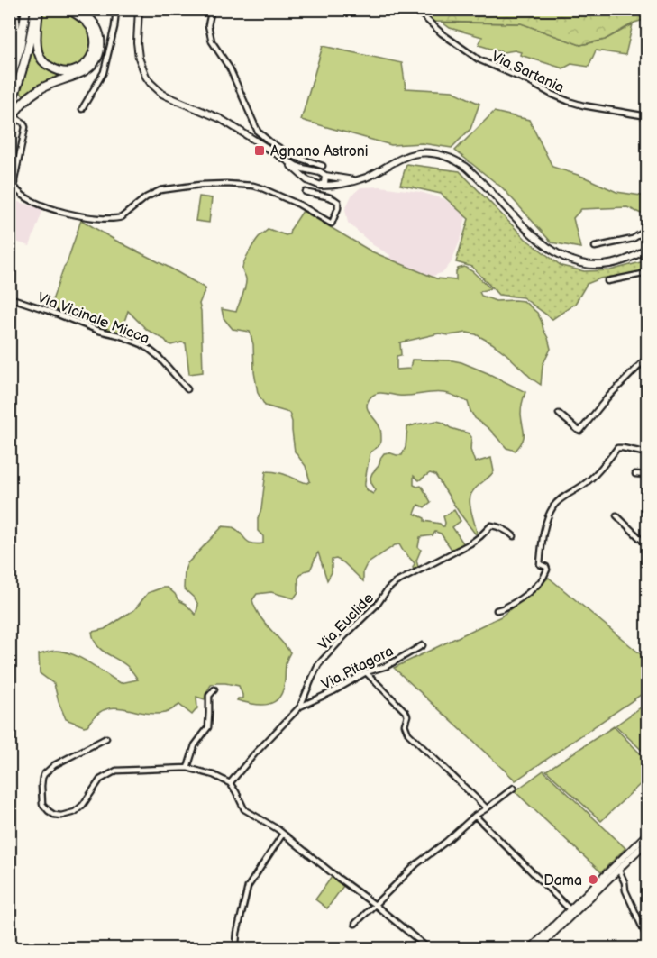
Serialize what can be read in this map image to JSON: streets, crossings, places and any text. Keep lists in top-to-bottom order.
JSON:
{
  "streets": {
    "street": [
      "Via Sartania",
      "Via Vicinale Micca",
      "Via Euclide",
      "Via Pitagora"
    ]
  },
  "crossings": [
    ["Via Euclide", "Via Pitagora"]
  ],
  "places": {
    "transit": ["Agnano Astroni"],
    "other": ["Dama"]
  }
}
